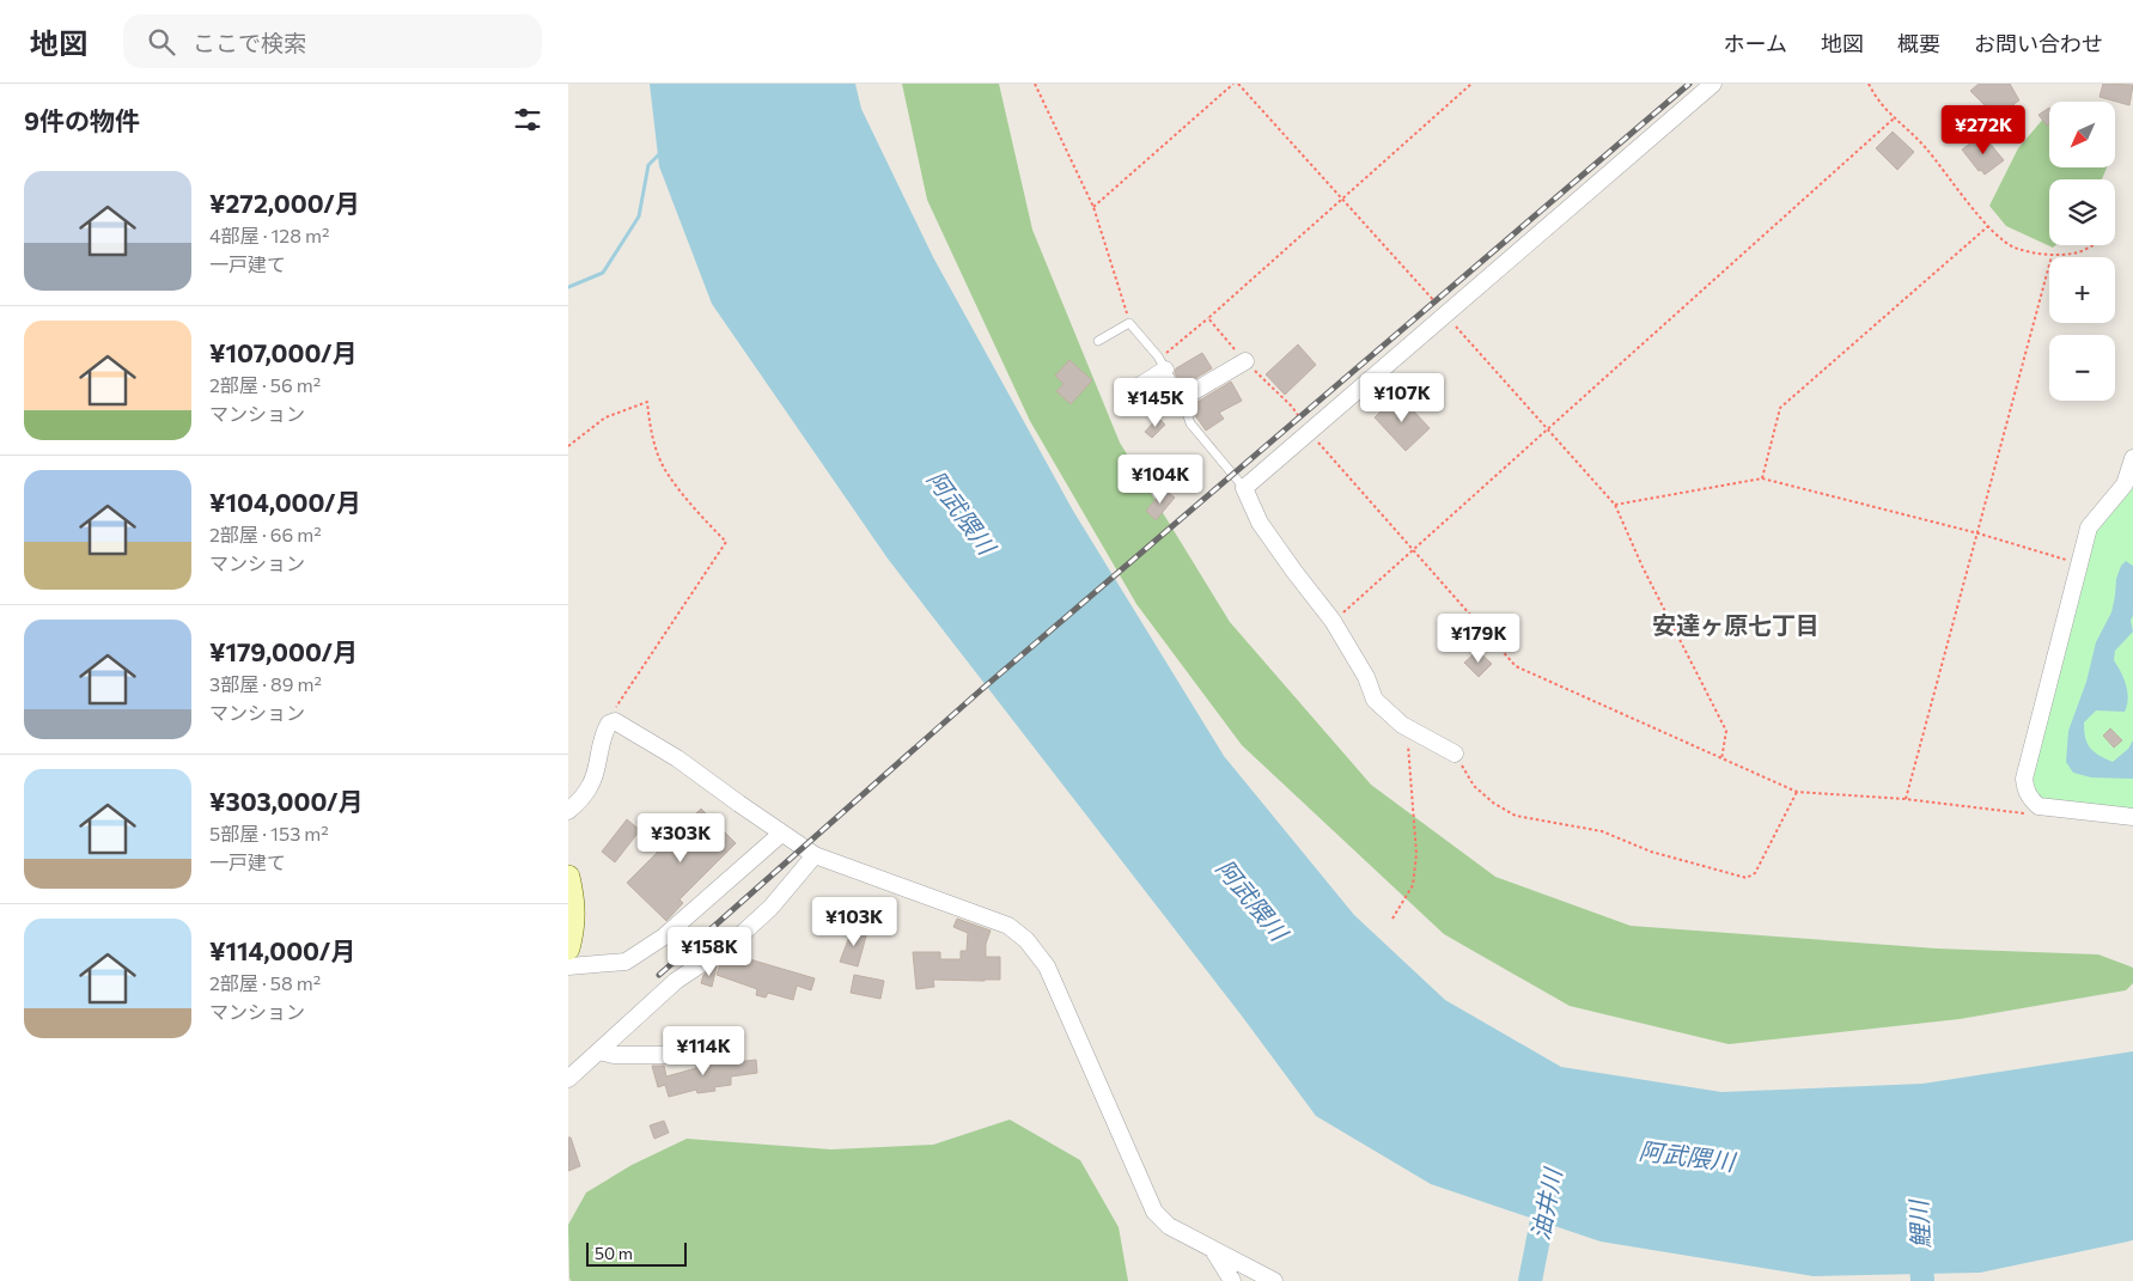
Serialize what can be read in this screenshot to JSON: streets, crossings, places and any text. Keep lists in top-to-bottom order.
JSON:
{
  "districts": ["安達ヶ原七丁目"],
  "water": ["阿武隈川", "油井川", "鯉川"],
  "scale_bar": "50 m",
  "north": "bottom left",
  "page": {
    "header": "地図",
    "search": "ここで検索",
    "nav": [
      "ホーム",
      "地図",
      "概要",
      "お問い合わせ"
    ],
    "heading": "9件の物件",
    "map_buttons": ["+", "−"],
    "price": [
      "¥272K",
      "¥107K",
      "¥145K",
      "¥104K",
      "¥179K",
      "¥303K",
      "¥103K",
      "¥158K",
      "¥114K"
    ],
    "list": [
      {
        "name": "¥272,000/月",
        "note": "4部屋 · 128 m² · 一戸建て"
      },
      {
        "name": "¥107,000/月",
        "note": "2部屋 · 56 m² · マンション"
      },
      {
        "name": "¥104,000/月",
        "note": "2部屋 · 66 m² · マンション"
      },
      {
        "name": "¥179,000/月",
        "note": "3部屋 · 89 m² · マンション"
      },
      {
        "name": "¥303,000/月",
        "note": "5部屋 · 153 m² · 一戸建て"
      },
      {
        "name": "¥114,000/月",
        "note": "2部屋 · 58 m² · マンション"
      }
    ],
    "scale": "50 m"
  }
}
